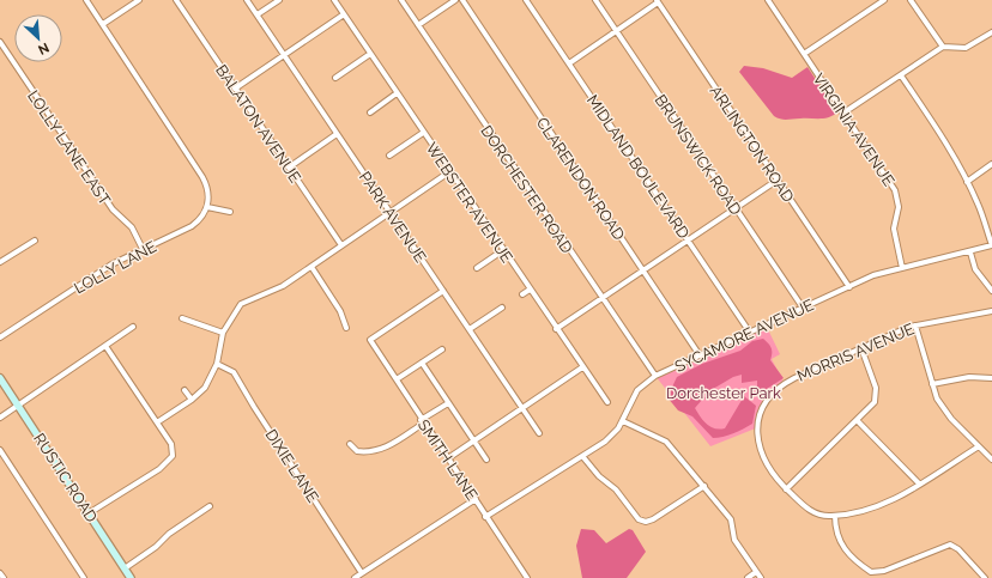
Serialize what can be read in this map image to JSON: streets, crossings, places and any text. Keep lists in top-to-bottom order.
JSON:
{
  "streets": {
    "street": [
      "BALATON AVENUE",
      "VIRGINIA AVENUE",
      "ARLINGTON ROAD",
      "LOLLY LANE EAST",
      "BRUNSWICK ROAD",
      "MIDLAND BOULEVARD",
      "CLARENDON ROAD",
      "DORCHESTER ROAD",
      "WEBSTER AVENUE",
      "PARK AVENUE",
      "LOLLY LANE",
      "SYCAMORE AVENUE",
      "MORRIS AVENUE",
      "SMITH LANE",
      "DIXIE LANE",
      "RUSTIC ROAD"
    ]
  },
  "crossings": [
    ["VIRGINIA AVENUE", "SYCAMORE AVENUE"],
    ["ARLINGTON ROAD", "SYCAMORE AVENUE"],
    ["LOLLY LANE EAST", "LOLLY LANE"],
    ["BRUNSWICK ROAD", "SYCAMORE AVENUE"],
    ["MIDLAND BOULEVARD", "SYCAMORE AVENUE"],
    ["CLARENDON ROAD", "SYCAMORE AVENUE"],
    ["DORCHESTER ROAD", "SYCAMORE AVENUE"],
    ["PARK AVENUE", "SMITH LANE"],
    ["SYCAMORE AVENUE", "SMITH LANE"]
  ],
  "parks": ["Dorchester Park"],
  "north": "bottom right"
}
